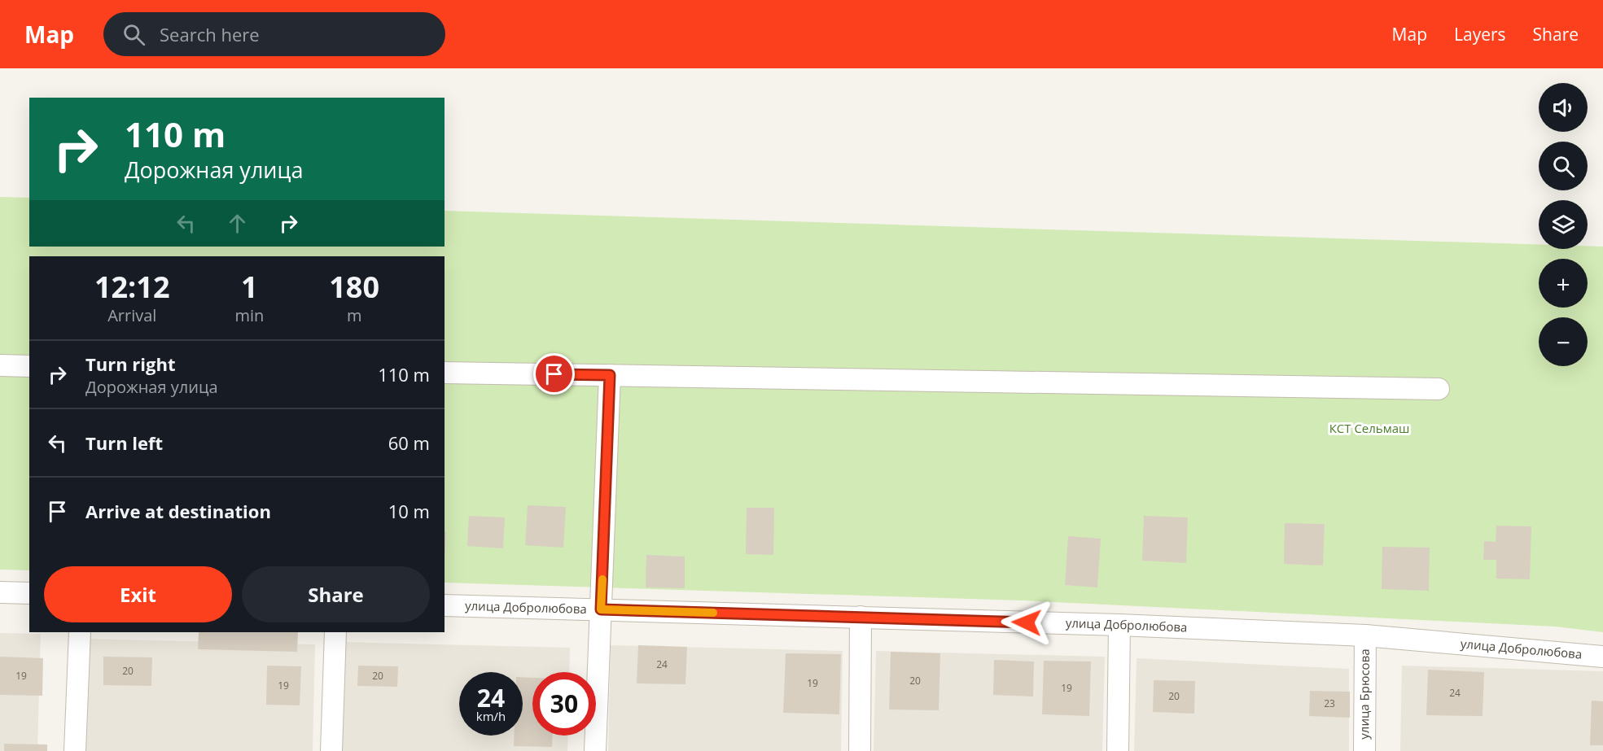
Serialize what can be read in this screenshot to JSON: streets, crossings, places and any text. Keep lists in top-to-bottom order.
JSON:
{
  "streets": {
    "street": ["улица Добролюбова", "улица Брюсова"]
  },
  "crossings": [
    ["улица Добролюбова", "улица Брюсова"]
  ],
  "parks": ["КСТ Сельмаш"],
  "house_numbers": [
    "24",
    "20",
    "19",
    "20",
    "20",
    "19",
    "19",
    "19",
    "24",
    "20",
    "23"
  ],
  "page": {
    "header": "Map",
    "search": "Search here",
    "nav": ["Map", "Layers", "Share"],
    "map_buttons": ["+", "−"],
    "turn": ["110 m", "Дорожная улица"],
    "eta": [
      "12:12",
      "Arrival",
      "1",
      "min",
      "180",
      "m"
    ],
    "list": [
      {
        "name": "Turn right",
        "note": "Дорожная улица",
        "value": "110 m"
      },
      {
        "name": "Turn left",
        "value": "60 m"
      },
      {
        "name": "Arrive at destination",
        "value": "10 m"
      }
    ],
    "buttons": ["Exit", "Share"],
    "speed": "24 km/h",
    "limit": "30"
  }
}
